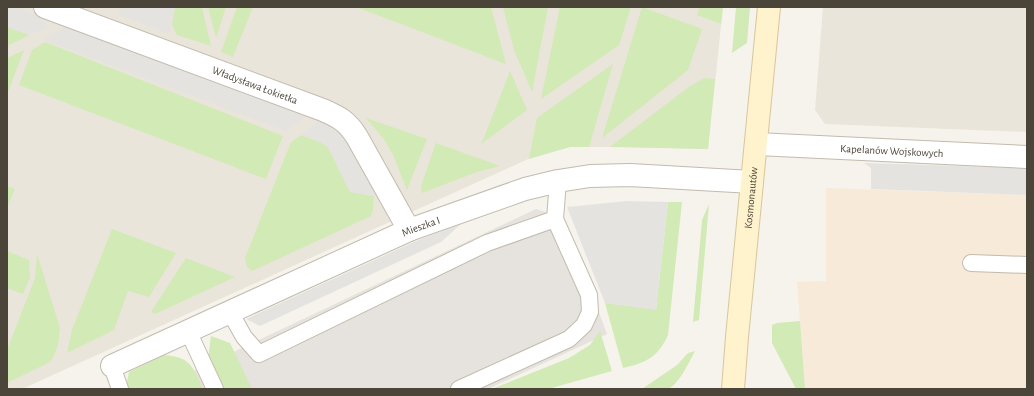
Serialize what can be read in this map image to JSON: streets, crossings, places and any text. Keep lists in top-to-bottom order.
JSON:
{
  "streets": {
    "street": [
      "Władysława Łokietka",
      "Kapelanów Wojskowych",
      "Kosmonautów",
      "Mieszka I"
    ]
  },
  "crossings": [
    ["Władysława Łokietka", "Mieszka I"],
    ["Kapelanów Wojskowych", "Kosmonautów"],
    ["Kosmonautów", "Mieszka I"]
  ]
}
